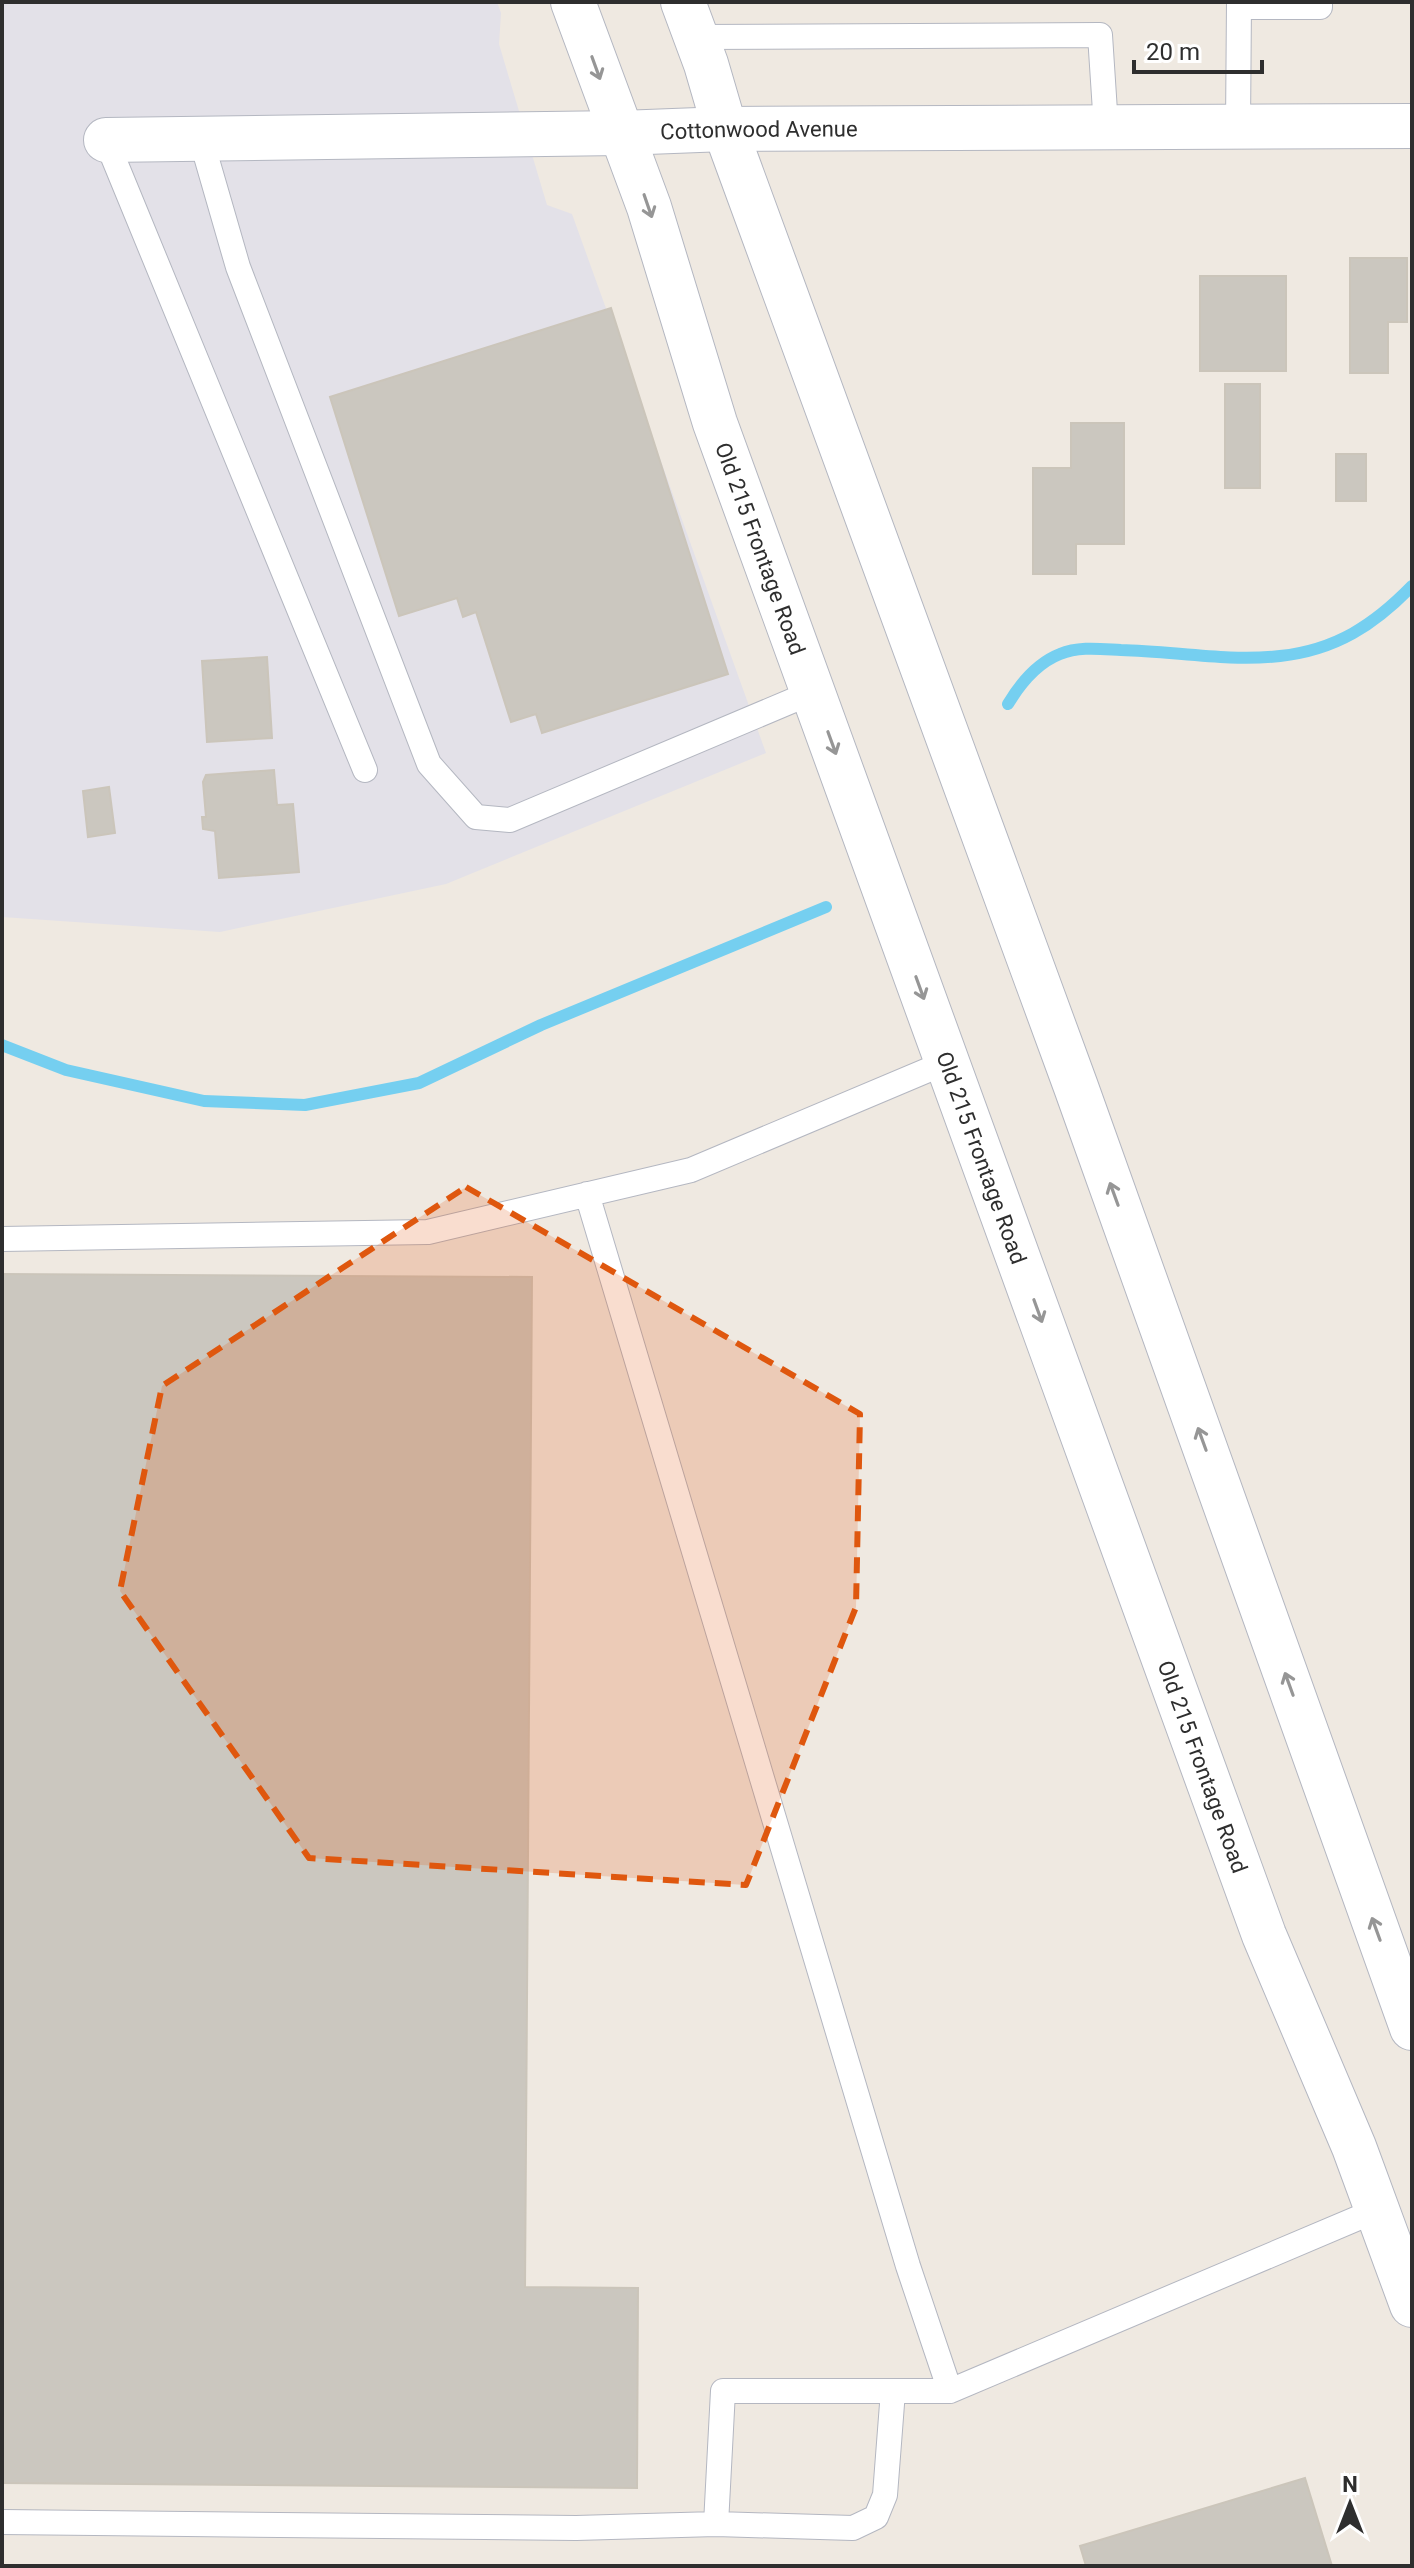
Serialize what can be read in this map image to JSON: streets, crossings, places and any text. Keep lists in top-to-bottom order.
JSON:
{
  "streets": {
    "street": ["Cottonwood Avenue", "Old 215 Frontage Road"]
  },
  "crossings": [
    ["Cottonwood Avenue", "Old 215 Frontage Road"]
  ],
  "scale_bar": "20 m",
  "north": "top"
}
